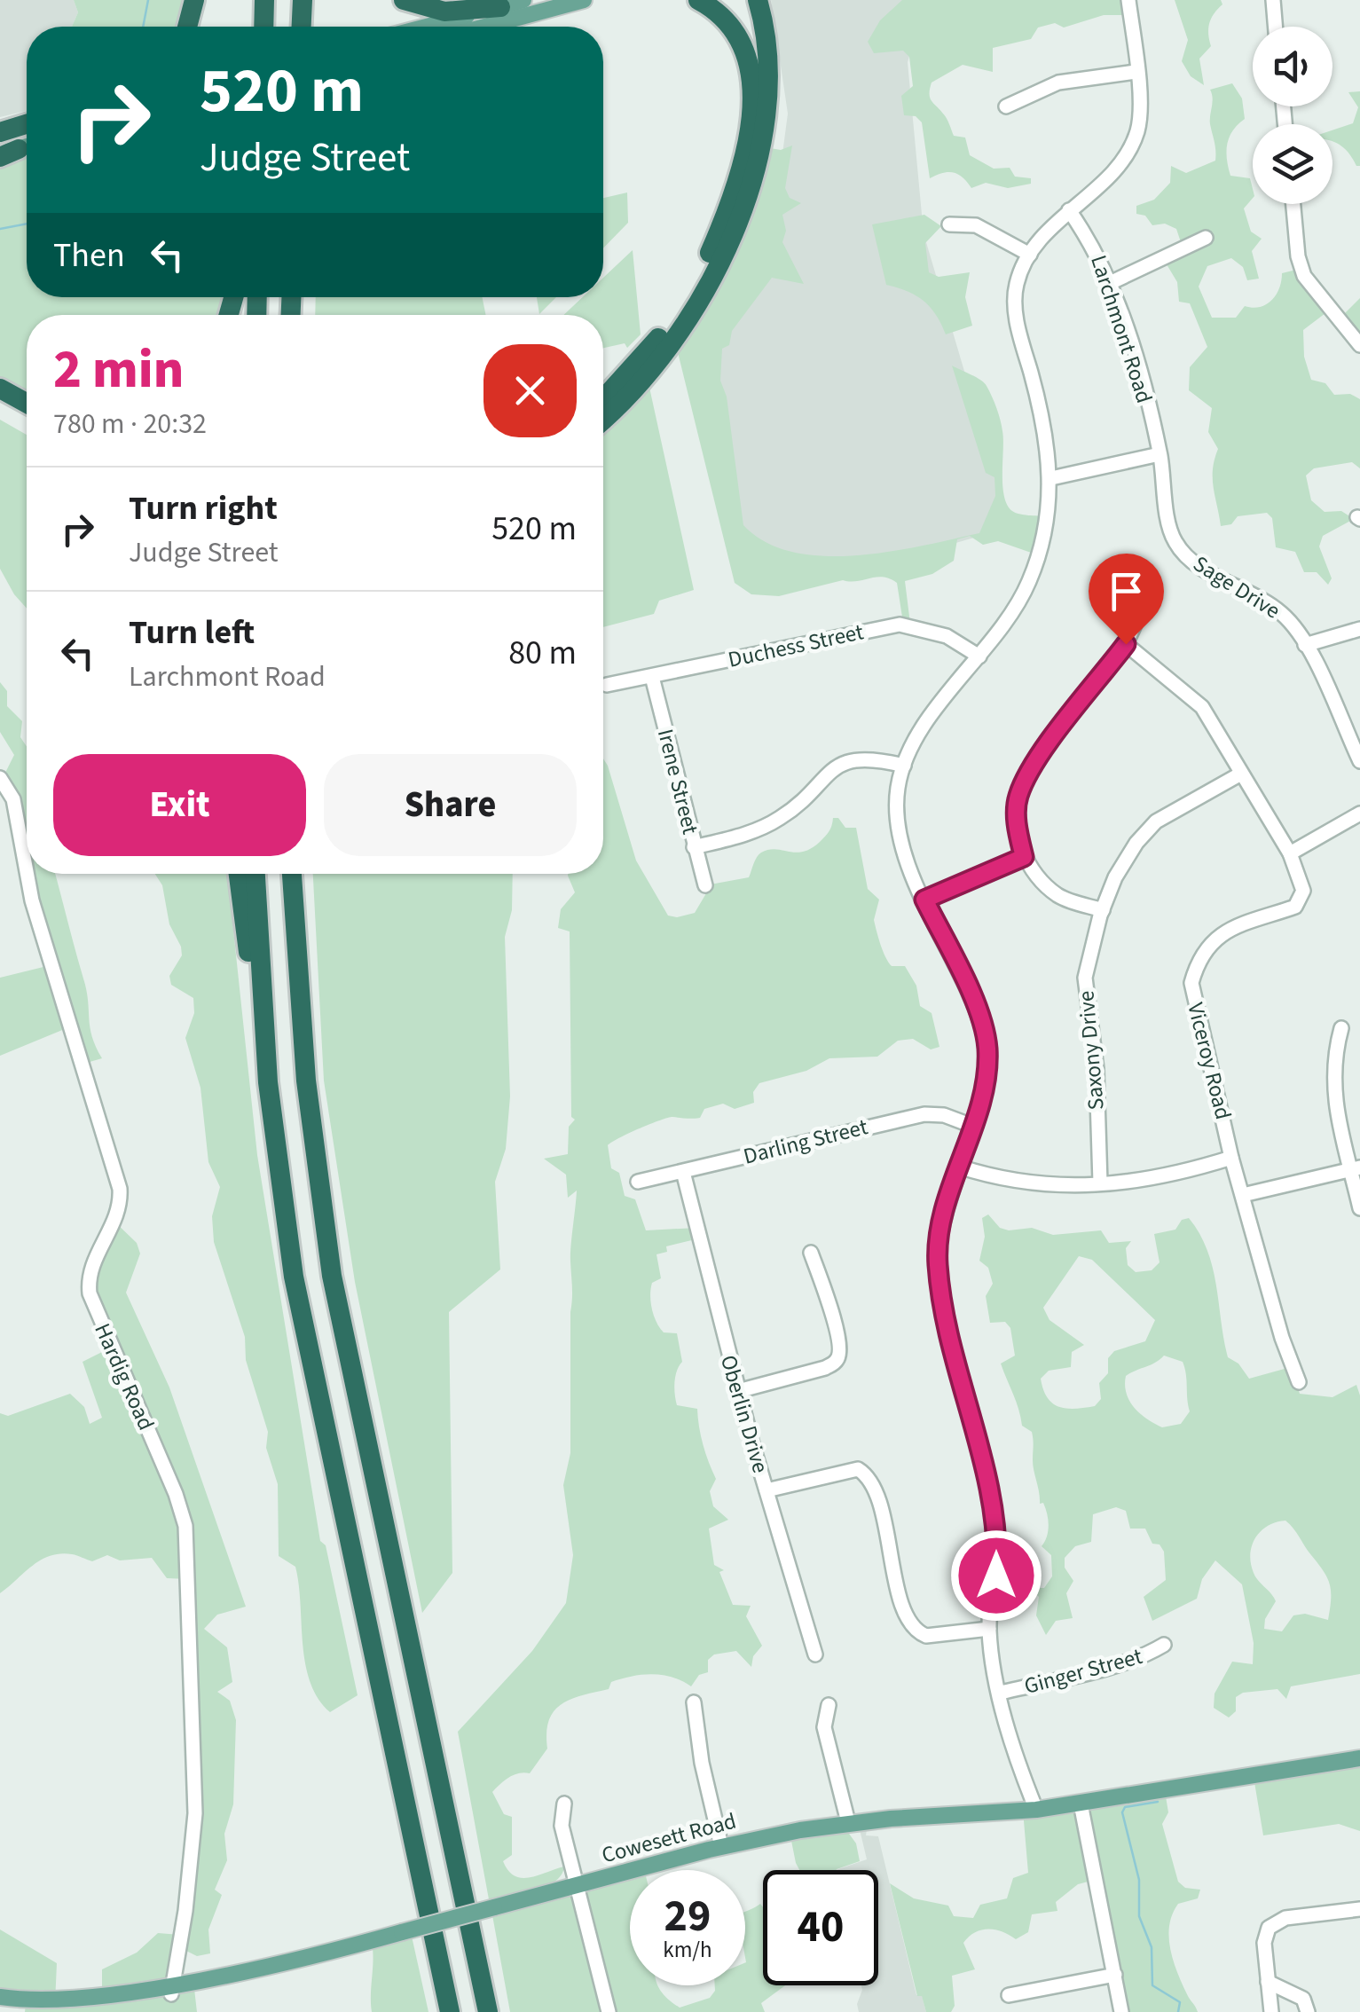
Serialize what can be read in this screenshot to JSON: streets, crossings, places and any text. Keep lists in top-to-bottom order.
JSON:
{
  "streets": {
    "main road": ["Cowesett Road"],
    "street": [
      "Larchmont Road",
      "Sage Drive",
      "Duchess Street",
      "Irene Street",
      "Saxony Drive",
      "Viceroy Road",
      "Darling Street",
      "Hardig Road",
      "Oberlin Drive",
      "Ginger Street"
    ]
  },
  "crossings": [
    ["Larchmont Road", "Sage Drive"],
    ["Duchess Street", "Irene Street"],
    ["Saxony Drive", "Viceroy Road"],
    ["Darling Street", "Oberlin Drive"],
    ["Hardig Road", "Cowesett Road"]
  ],
  "page": {
    "turn": ["520 m", "Judge Street"],
    "then": "Then",
    "heading": ["2 min", "780 m · 20:32"],
    "list": [
      {
        "name": "Turn right",
        "note": "Judge Street",
        "value": "520 m"
      },
      {
        "name": "Turn left",
        "note": "Larchmont Road",
        "value": "80 m"
      }
    ],
    "buttons": ["Exit", "Share"],
    "speed": "29 km/h",
    "limit": "40"
  }
}
